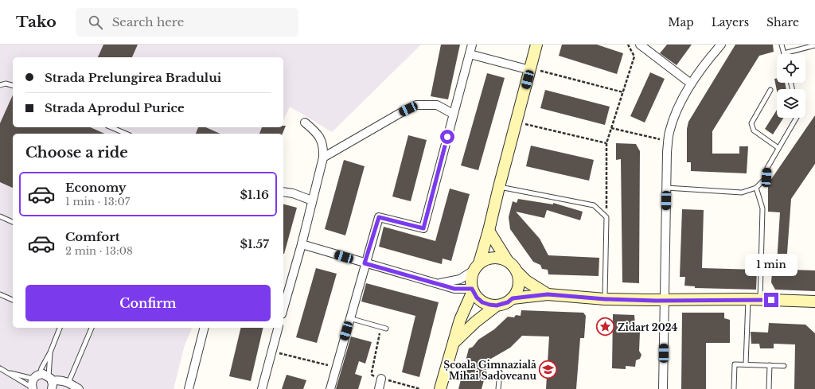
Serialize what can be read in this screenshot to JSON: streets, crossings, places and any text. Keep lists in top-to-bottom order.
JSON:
{
  "places": {
    "place": ["Zidart 2024"],
    "school or university": ["Școala Gimnazială Mihai Sadoveanu"]
  },
  "page": {
    "header": "Tako",
    "search": "Search here",
    "nav": ["Map", "Layers", "Share"],
    "banner": ["Strada Prelungirea Bradului", "Strada Aprodul Purice"],
    "heading": "Choose a ride",
    "list": [
      {
        "name": "Economy",
        "note": "1 min · 13:07",
        "value": "$1.16"
      },
      {
        "name": "Comfort",
        "note": "2 min · 13:08",
        "value": "$1.57"
      }
    ],
    "bubble": "1 min",
    "buttons": "Confirm"
  }
}
